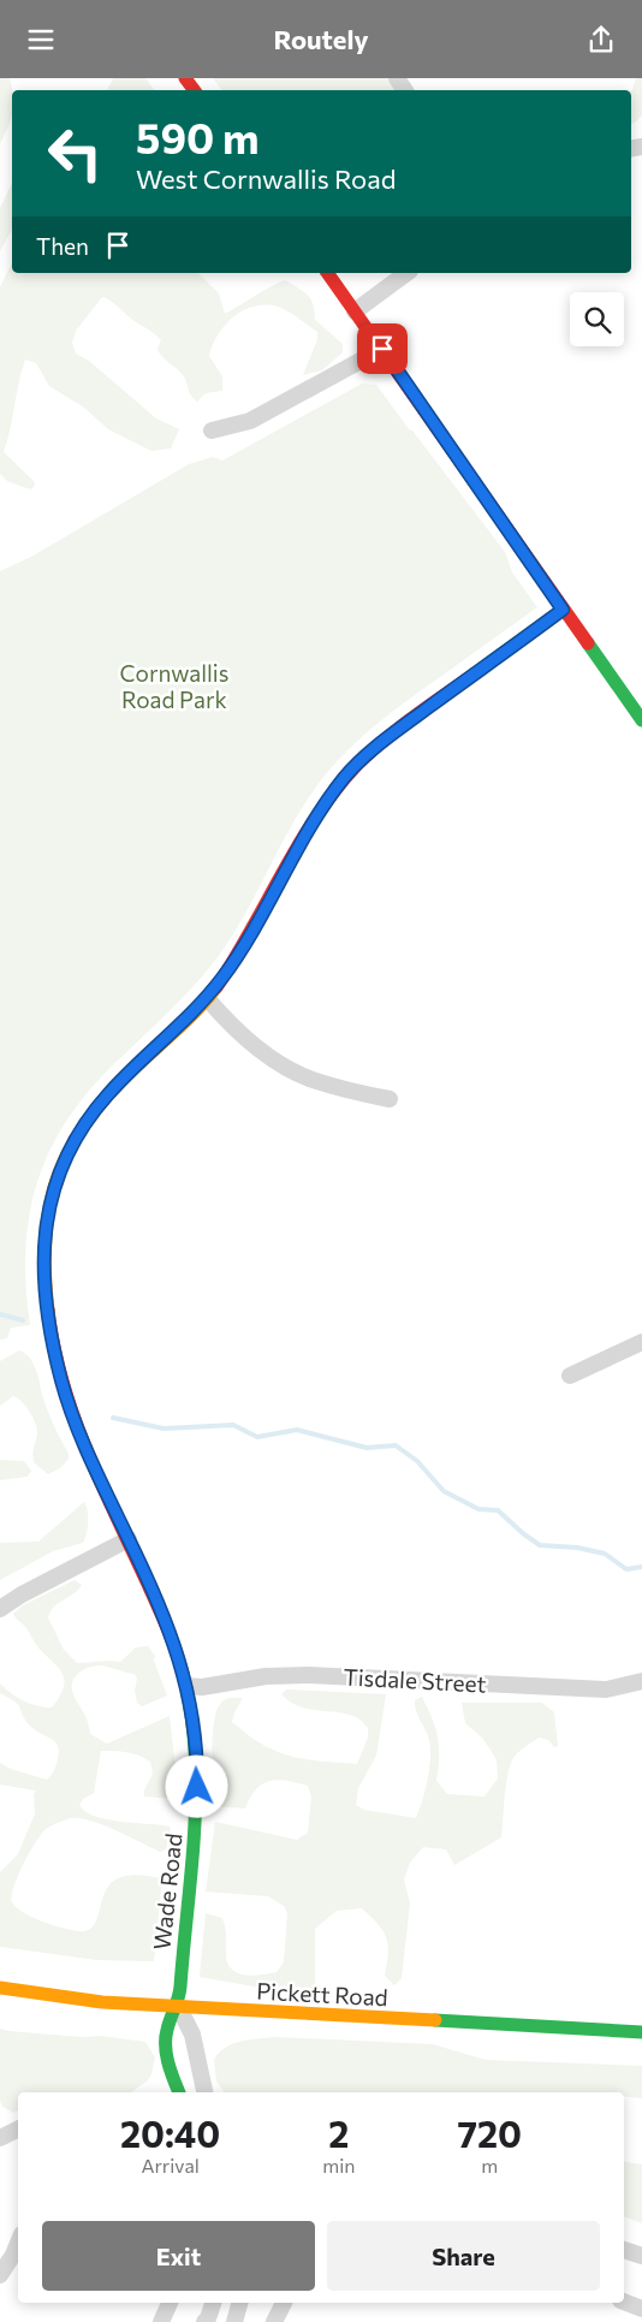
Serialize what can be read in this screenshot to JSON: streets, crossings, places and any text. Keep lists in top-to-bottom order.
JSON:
{
  "streets": {
    "street": ["Tisdale Street", "Wade Road", "Pickett Road"]
  },
  "crossings": [
    ["Tisdale Street", "Wade Road"],
    ["Wade Road", "Pickett Road"]
  ],
  "parks": ["Cornwallis Road Park"],
  "page": {
    "header": "Routely",
    "turn": ["590 m", "West Cornwallis Road"],
    "then": "Then",
    "eta": [
      "20:40",
      "Arrival",
      "2",
      "min",
      "720",
      "m"
    ],
    "buttons": ["Exit", "Share"]
  }
}
